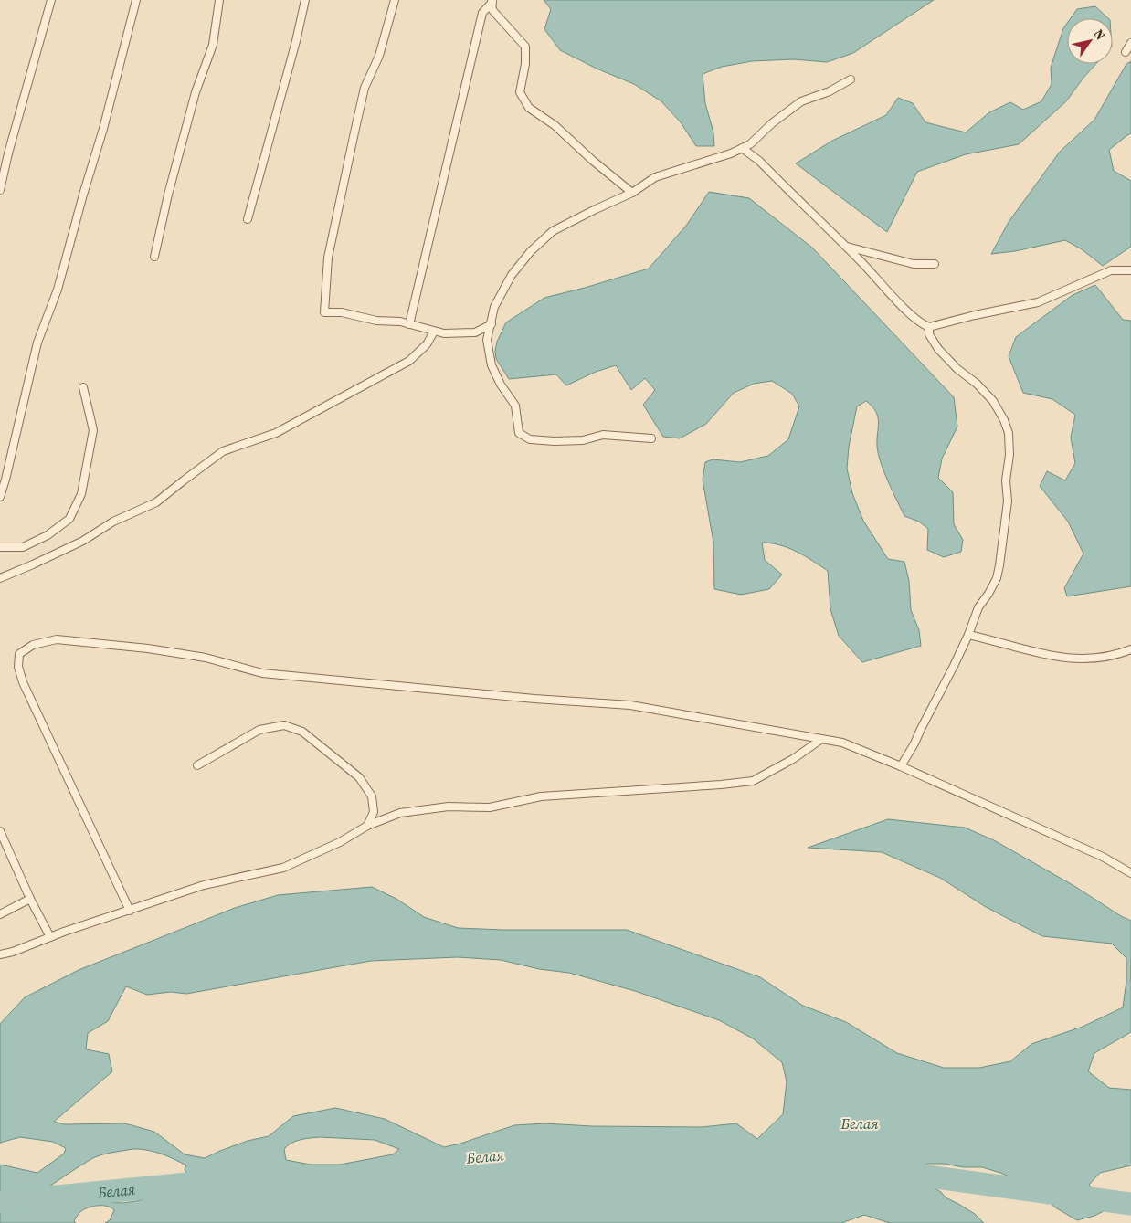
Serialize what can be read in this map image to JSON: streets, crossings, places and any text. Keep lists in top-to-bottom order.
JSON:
{
  "water": ["Белая"],
  "north": "top right"
}
